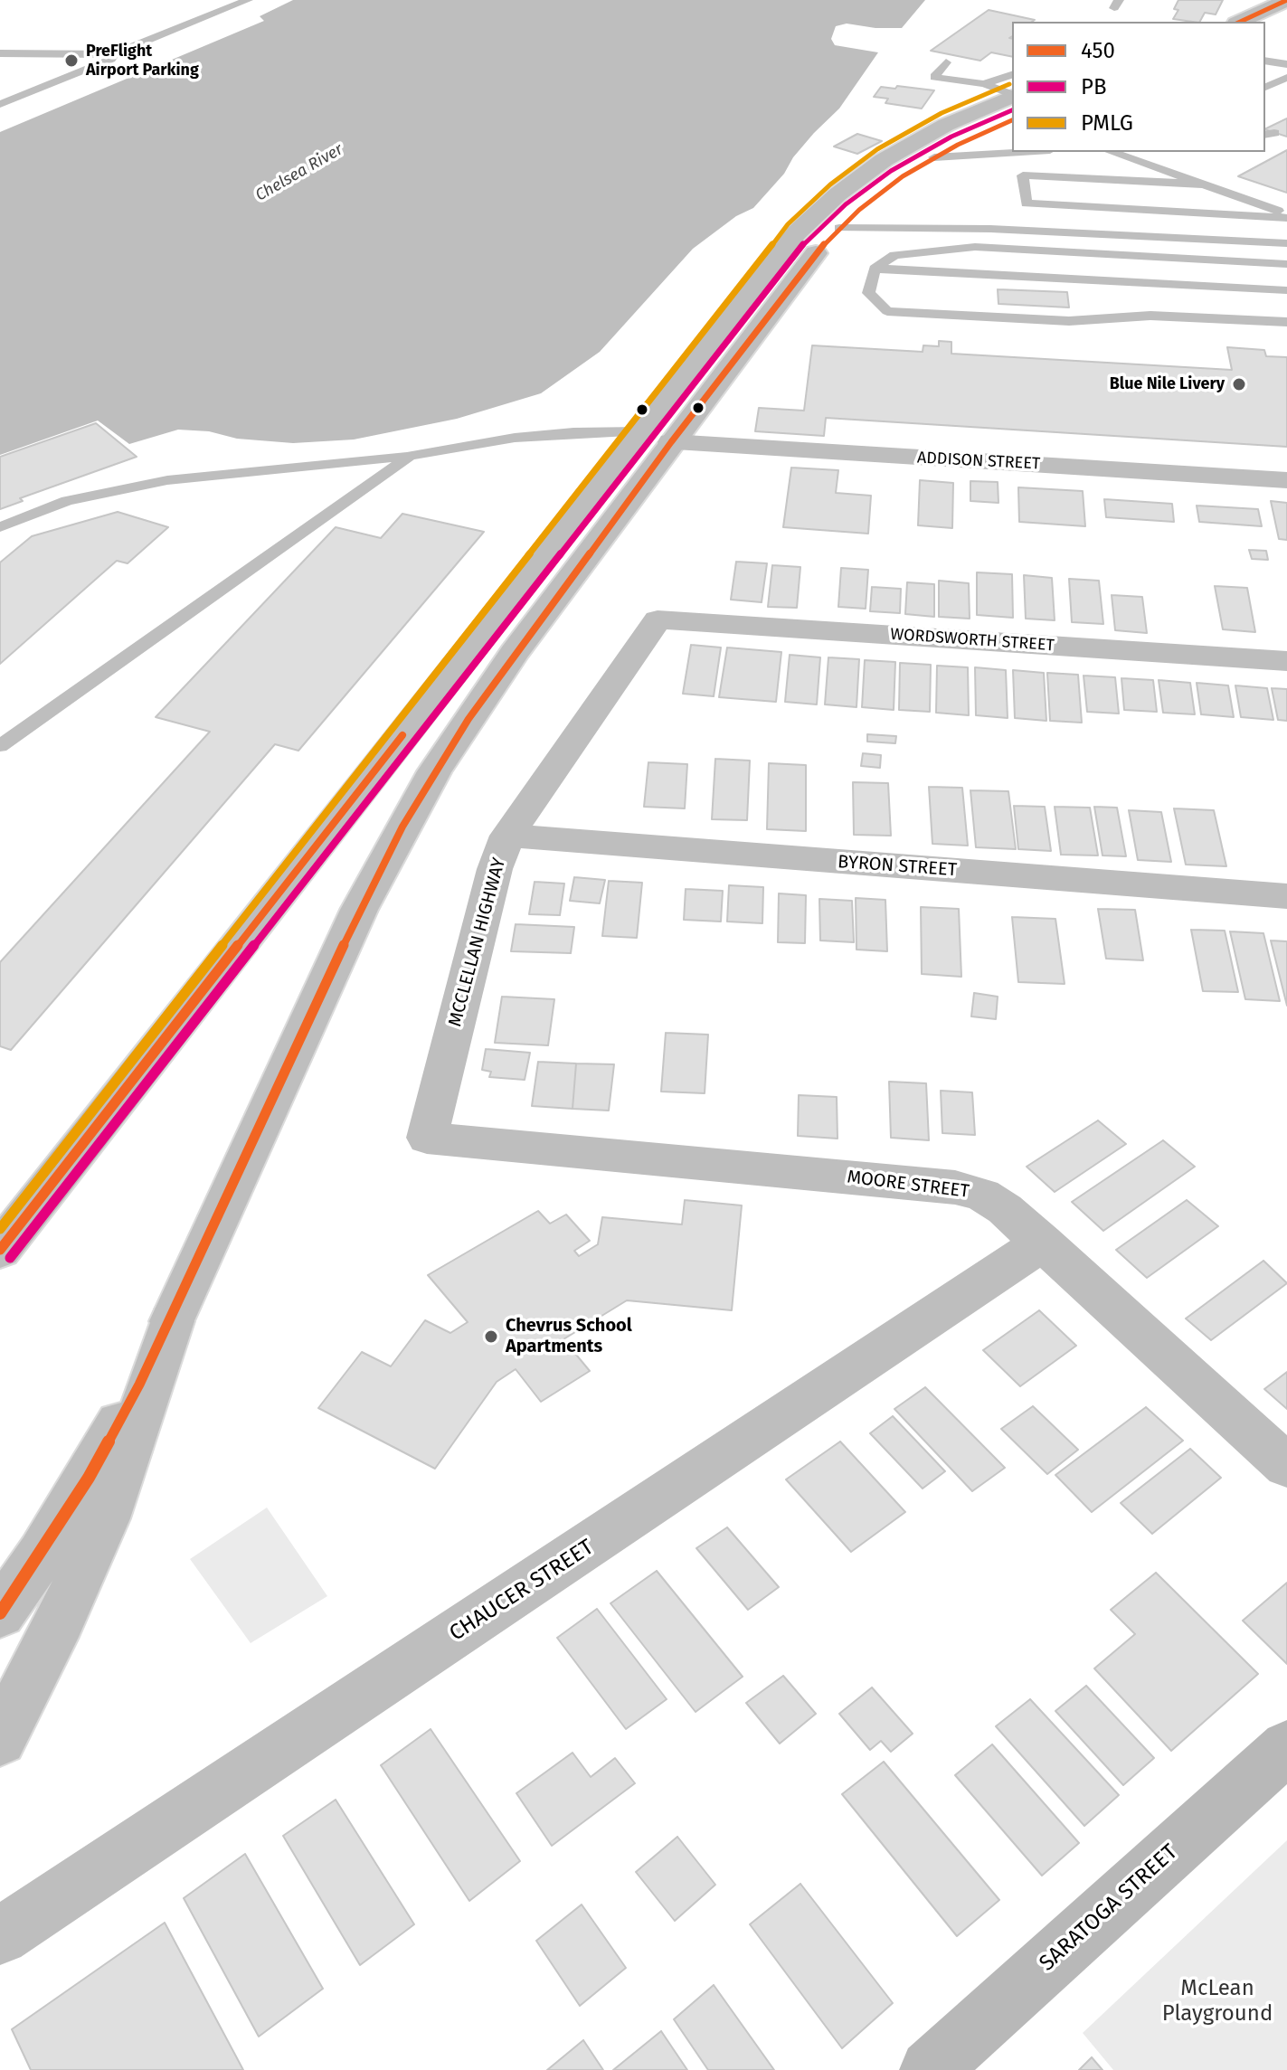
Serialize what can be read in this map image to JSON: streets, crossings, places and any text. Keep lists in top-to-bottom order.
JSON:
{
  "streets": {
    "main road": [
      "ADDISON STREET",
      "WORDSWORTH STREET",
      "BYRON STREET",
      "MCCLELLAN HIGHWAY",
      "MOORE STREET",
      "CHAUCER STREET",
      "SARATOGA STREET"
    ]
  },
  "crossings": [
    ["WORDSWORTH STREET", "MCCLELLAN HIGHWAY"],
    ["BYRON STREET", "MCCLELLAN HIGHWAY"],
    ["MCCLELLAN HIGHWAY", "MOORE STREET"],
    ["MOORE STREET", "CHAUCER STREET"]
  ],
  "water": ["Chelsea River"],
  "parks": ["McLean Playground"],
  "places": ["PreFlight Airport Parking", "Blue Nile Livery", "Chevrus School Apartments"],
  "lines": ["transit line 450", "transit line PMLG", "transit line PB"],
  "legend": ["450", "PB", "PMLG"]
}
